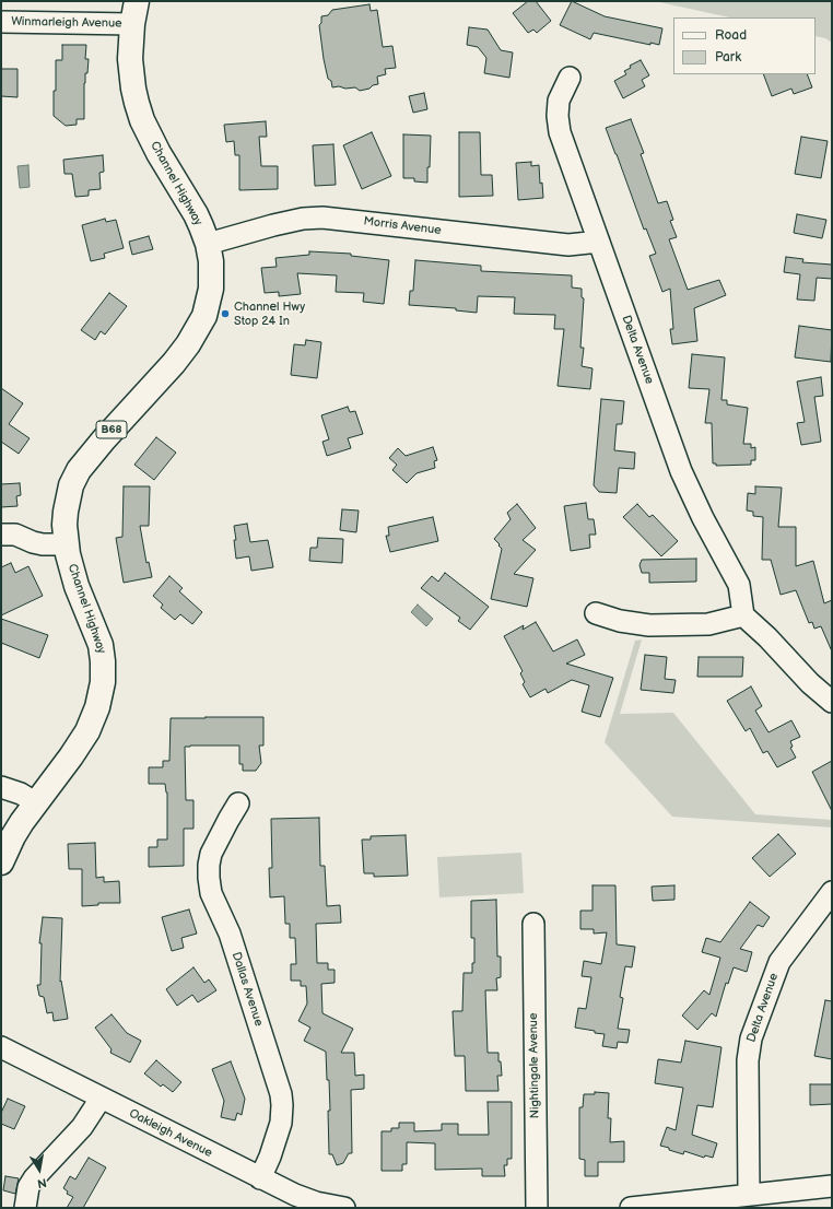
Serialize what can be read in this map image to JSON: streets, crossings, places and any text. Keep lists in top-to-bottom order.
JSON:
{
  "streets": {
    "main road": ["Channel Highway", "B68"],
    "street": [
      "Winmarleigh Avenue",
      "Morris Avenue",
      "Delta Avenue",
      "Dallas Avenue",
      "Nightingale Avenue",
      "Oakleigh Avenue"
    ]
  },
  "crossings": [
    ["Winmarleigh Avenue", "Channel Highway"],
    ["Channel Highway", "Morris Avenue"],
    ["Morris Avenue", "Delta Avenue"],
    ["Dallas Avenue", "Oakleigh Avenue"]
  ],
  "places": ["Channel Hwy Stop 24 In"],
  "legend": ["Road", "Park"],
  "north": "bottom"
}
